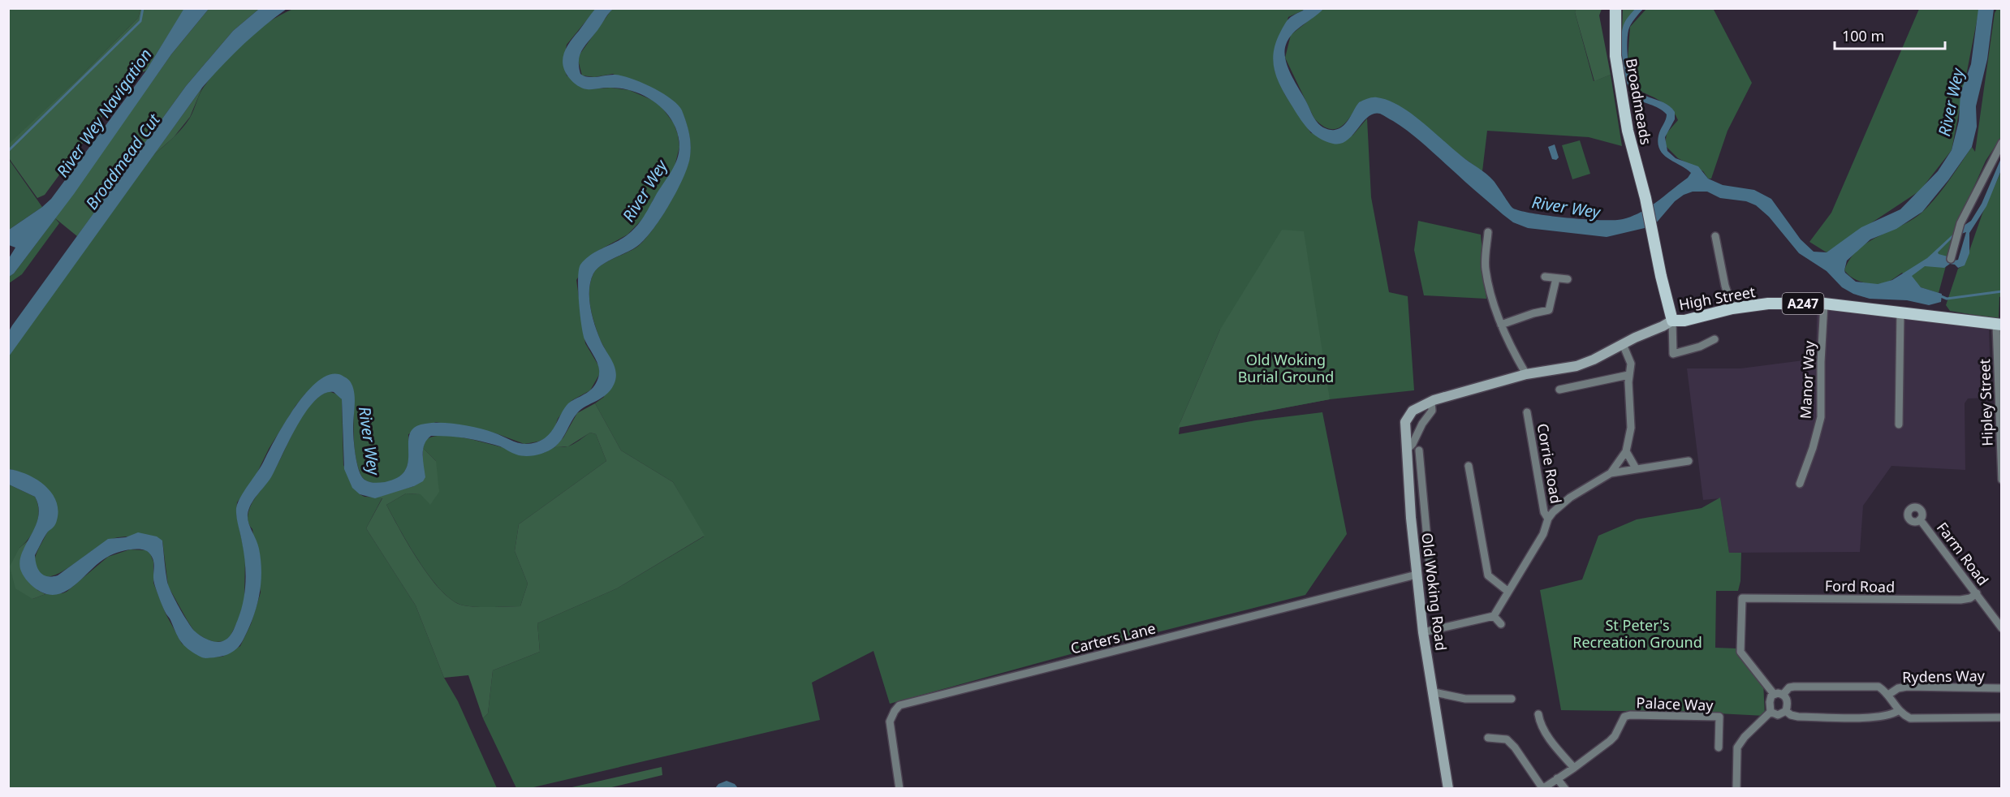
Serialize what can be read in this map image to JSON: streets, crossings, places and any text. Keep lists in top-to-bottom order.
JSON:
{
  "streets": {
    "main road": [
      "Broadmeads",
      "High Street",
      "A247",
      "Old Woking Road"
    ],
    "street": [
      "Manor Way",
      "Hipley Street",
      "Corrie Road",
      "Farm Road",
      "Ford Road",
      "Carters Lane",
      "Rydens Way",
      "Palace Way"
    ]
  },
  "crossings": [
    ["Broadmeads", "High Street"],
    ["High Street", "Manor Way"],
    ["High Street", "Hipley Street"],
    ["High Street", "Old Woking Road"],
    ["Farm Road", "Ford Road"],
    ["Ford Road", "Rydens Way"],
    ["Old Woking Road", "Carters Lane"]
  ],
  "water": ["River Wey", "River Wey Navigation", "Broadmead Cut"],
  "parks": ["Old Woking Burial Ground", "St Peter's Recreation Ground"],
  "scale_bar": "100 m"
}
